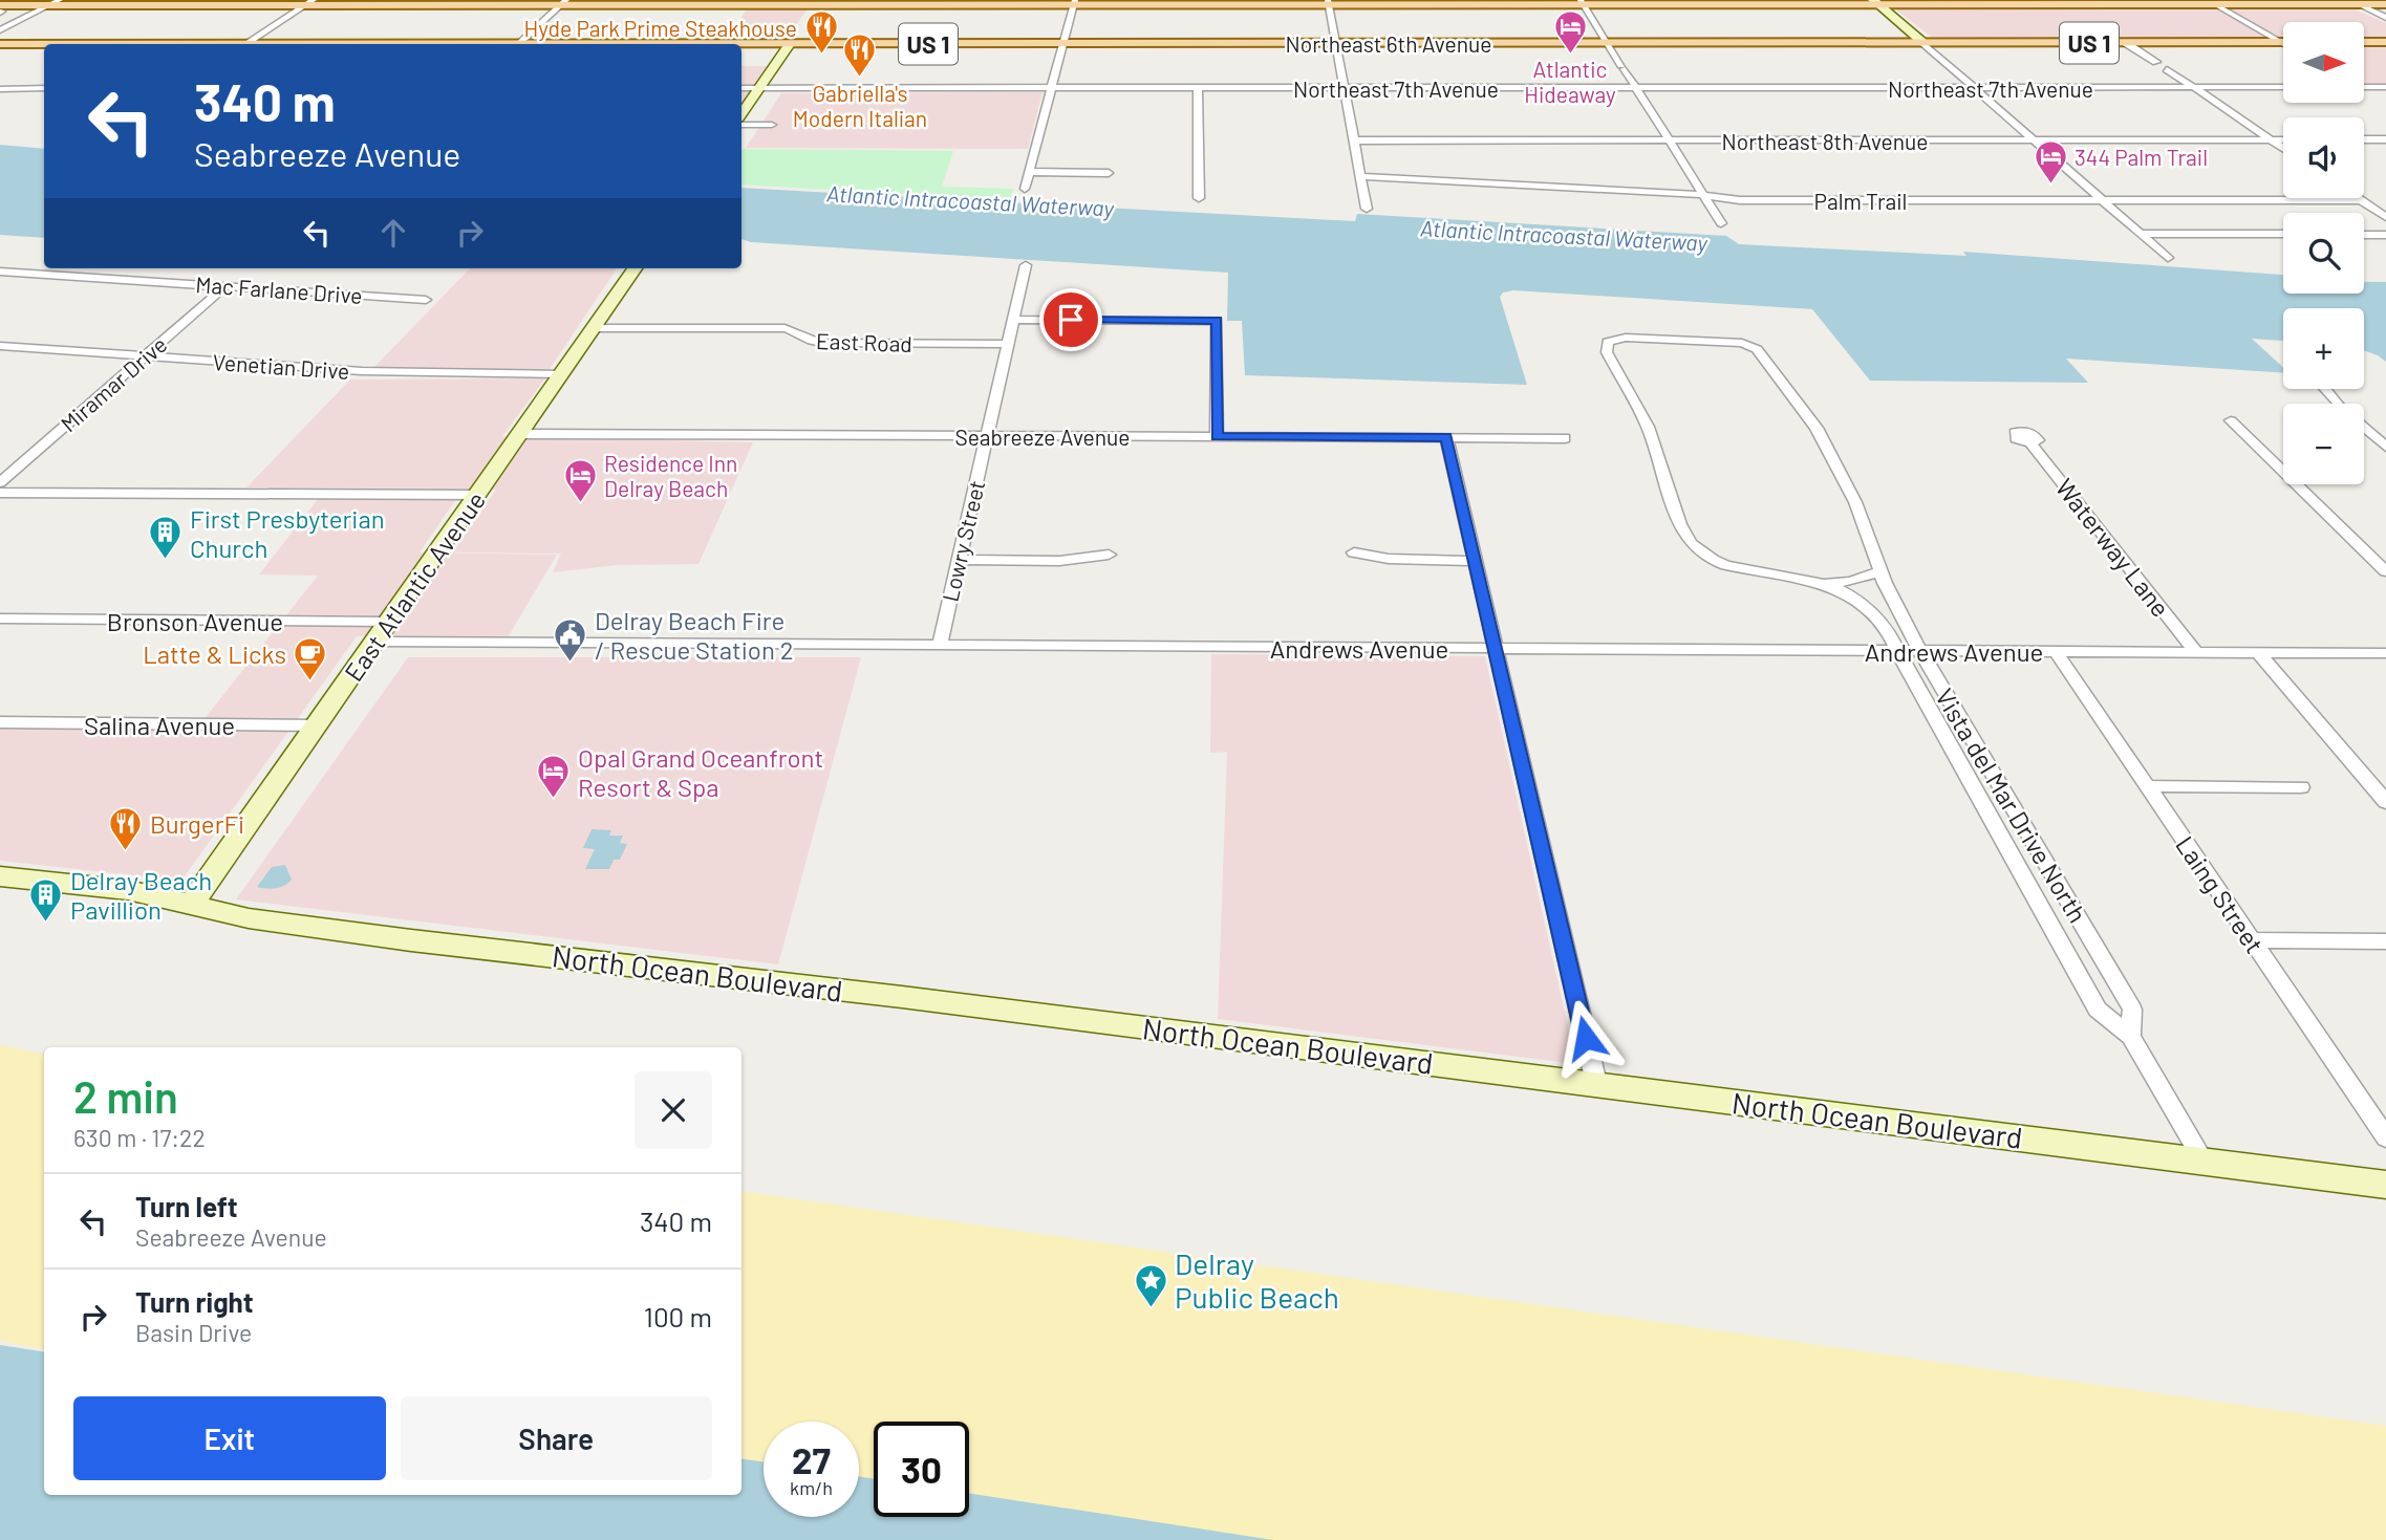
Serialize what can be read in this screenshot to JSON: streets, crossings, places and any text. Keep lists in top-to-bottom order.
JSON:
{
  "streets": {
    "main road": [
      "Northeast 6th Avenue",
      "US 1",
      "East Atlantic Avenue",
      "North Ocean Boulevard"
    ],
    "street": [
      "Northeast 7th Avenue",
      "Northeast 8th Avenue",
      "Palm Trail",
      "Mac Farlane Drive",
      "East Road",
      "Venetian Drive",
      "Miramar Drive",
      "Seabreeze Avenue",
      "Lowry Street",
      "Waterway Lane",
      "Bronson Avenue",
      "Andrews Avenue",
      "Salina Avenue",
      "Vista del Mar Drive North",
      "Laing Street"
    ]
  },
  "crossings": [
    ["Northeast 6th Avenue", "US 1"],
    ["Mac Farlane Drive", "Miramar Drive"],
    ["East Road", "Lowry Street"],
    ["East Road", "East Atlantic Avenue"],
    ["Venetian Drive", "Miramar Drive"],
    ["Venetian Drive", "East Atlantic Avenue"],
    ["Seabreeze Avenue", "Lowry Street"],
    ["Seabreeze Avenue", "East Atlantic Avenue"],
    ["Lowry Street", "Andrews Avenue"],
    ["Waterway Lane", "Andrews Avenue"],
    ["East Atlantic Avenue", "Bronson Avenue"],
    ["East Atlantic Avenue", "Andrews Avenue"],
    ["East Atlantic Avenue", "Salina Avenue"],
    ["East Atlantic Avenue", "North Ocean Boulevard"],
    ["Andrews Avenue", "Vista del Mar Drive North"],
    ["Andrews Avenue", "Laing Street"],
    ["Vista del Mar Drive North", "North Ocean Boulevard"]
  ],
  "water": ["Atlantic Intracoastal Waterway"],
  "places": {
    "hotel": [
      "Atlantic Hideaway",
      "344 Palm Trail",
      "Residence Inn Delray Beach",
      "Opal Grand Oceanfront Resort & Spa"
    ],
    "restaurant": ["Hyde Park Prime Steakhouse", "Gabriella's Modern Italian", "BurgerFi"],
    "building": ["First Presbyterian Church", "Delray Beach Pavillion"],
    "public building": ["Delray Beach Fire / Rescue Station 2"],
    "cafe": ["Latte & Licks"],
    "place": ["Delray Public Beach"]
  },
  "north": "right",
  "page": {
    "map_buttons": ["+", "−"],
    "turn": ["340 m", "Seabreeze Avenue"],
    "heading": ["2 min", "630 m · 17:22"],
    "list": [
      {
        "name": "Turn left",
        "note": "Seabreeze Avenue",
        "value": "340 m"
      },
      {
        "name": "Turn right",
        "note": "Basin Drive",
        "value": "100 m"
      }
    ],
    "buttons": ["Exit", "Share"],
    "speed": "27 km/h",
    "limit": "30"
  }
}
